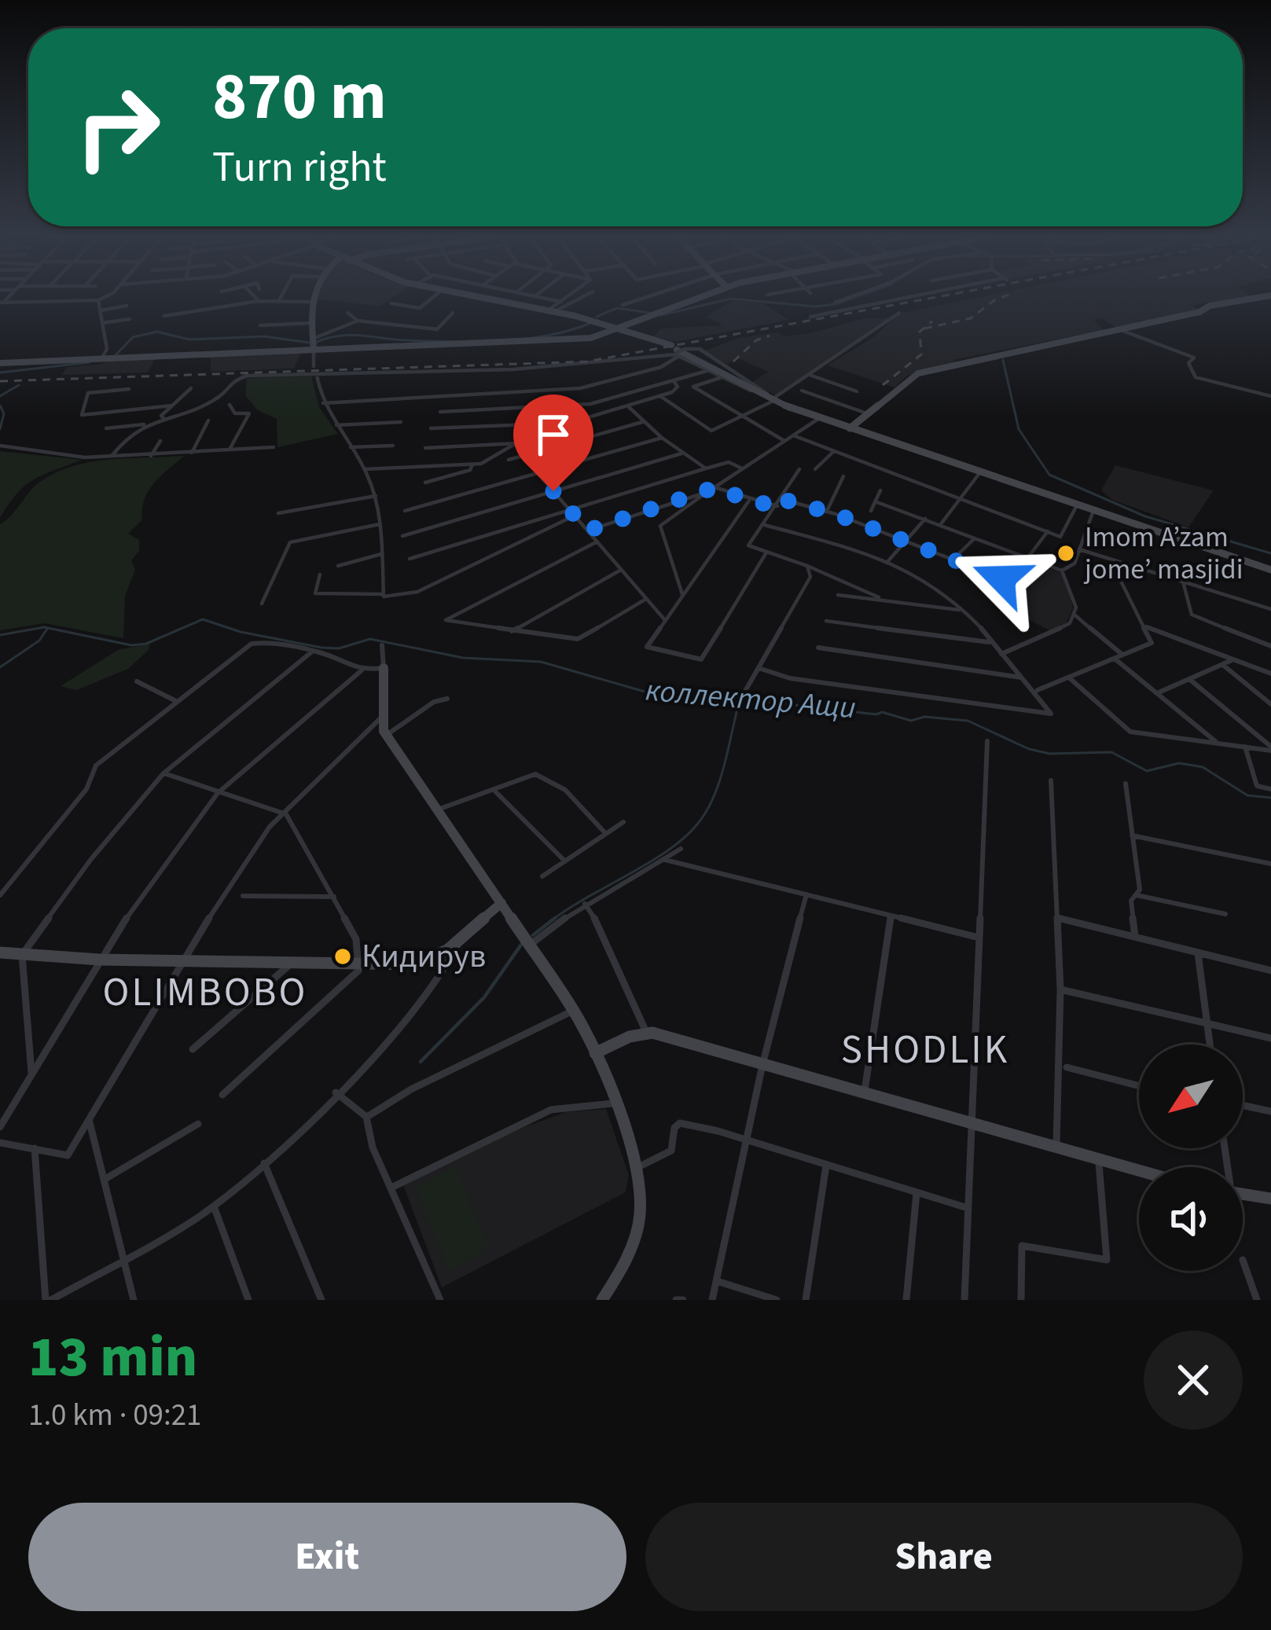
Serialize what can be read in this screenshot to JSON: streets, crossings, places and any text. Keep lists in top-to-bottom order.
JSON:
{
  "districts": ["OLIMBOBO", "SHODLIK"],
  "water": ["коллектор Ащи"],
  "places": ["Imom A’zam jome’ masjidi", "Кидирув"],
  "north": "bottom left",
  "page": {
    "turn": ["870 m", "Turn right"],
    "heading": ["13 min", "1.0 km · 09:21"],
    "buttons": ["Exit", "Share"]
  }
}
